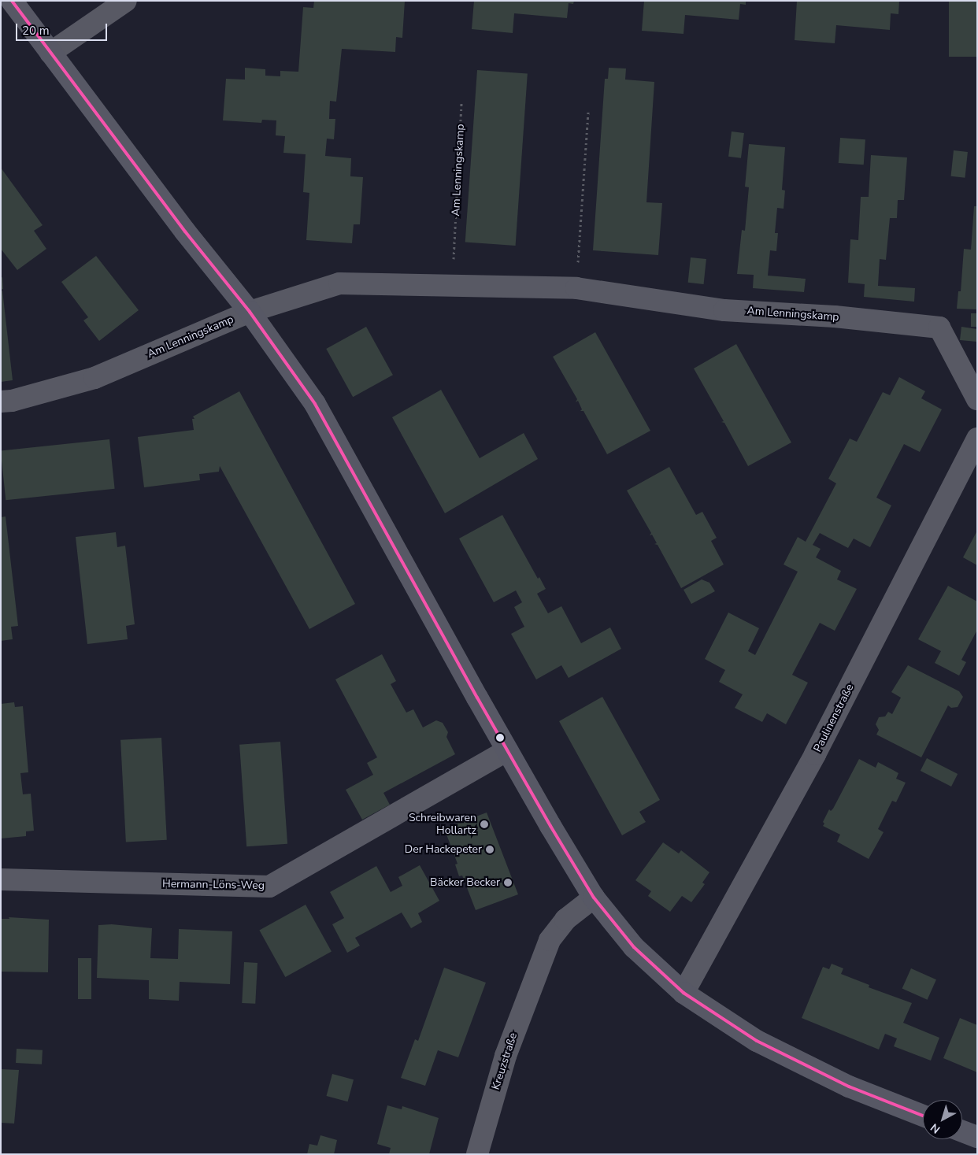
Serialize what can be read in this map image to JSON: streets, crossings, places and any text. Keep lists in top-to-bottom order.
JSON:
{
  "streets": {
    "street": [
      "Am Lenningskamp",
      "Paulinenstraße",
      "Hermann-Löns-Weg",
      "Kreuzstraße"
    ]
  },
  "places": ["Schreibwaren Hollartz", "Der Hackepeter", "Bäcker Becker"],
  "scale_bar": "20 m",
  "north": "bottom left"
}
